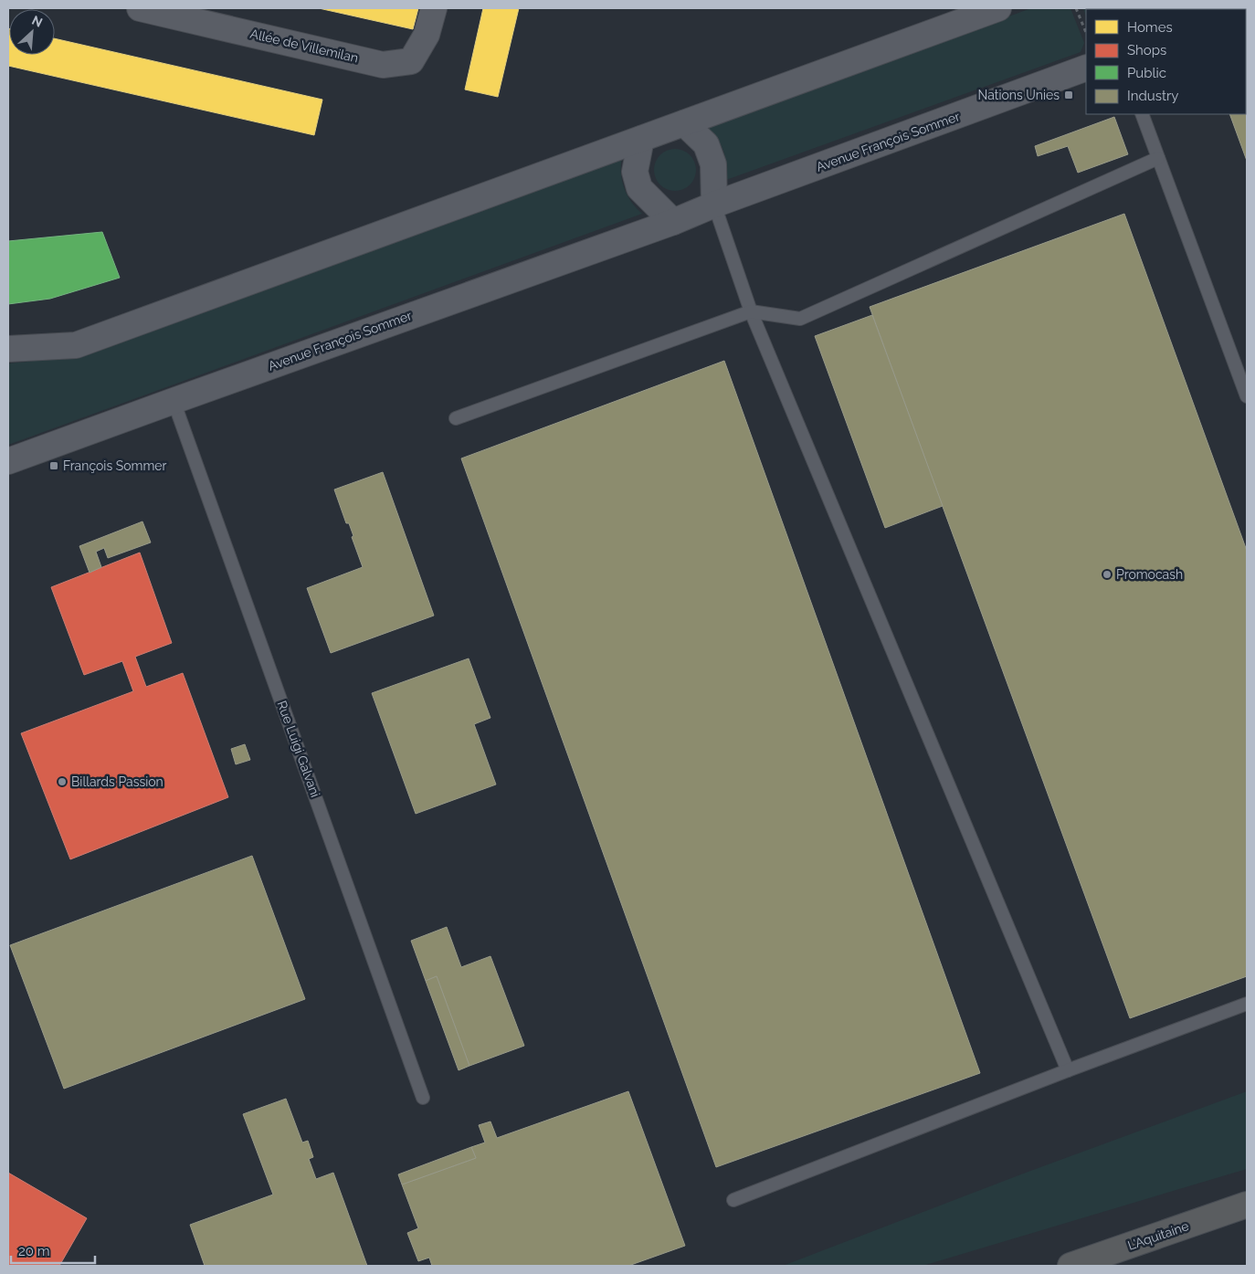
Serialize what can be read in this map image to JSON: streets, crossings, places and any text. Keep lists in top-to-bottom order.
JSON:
{
  "streets": {
    "highway": ["L'Aquitaine"],
    "street": ["Allée de Villemilan", "Avenue François Sommer"],
    "lane": ["Rue Luigi Galvani"]
  },
  "crossings": [
    ["Avenue François Sommer", "Rue Luigi Galvani"]
  ],
  "places": {
    "transit": ["Nations Unies", "François Sommer"],
    "other": ["Promocash", "Billards Passion"]
  },
  "legend": [
    "Homes",
    "Shops",
    "Public",
    "Industry"
  ],
  "scale_bar": "20 m",
  "north": "top right"
}
